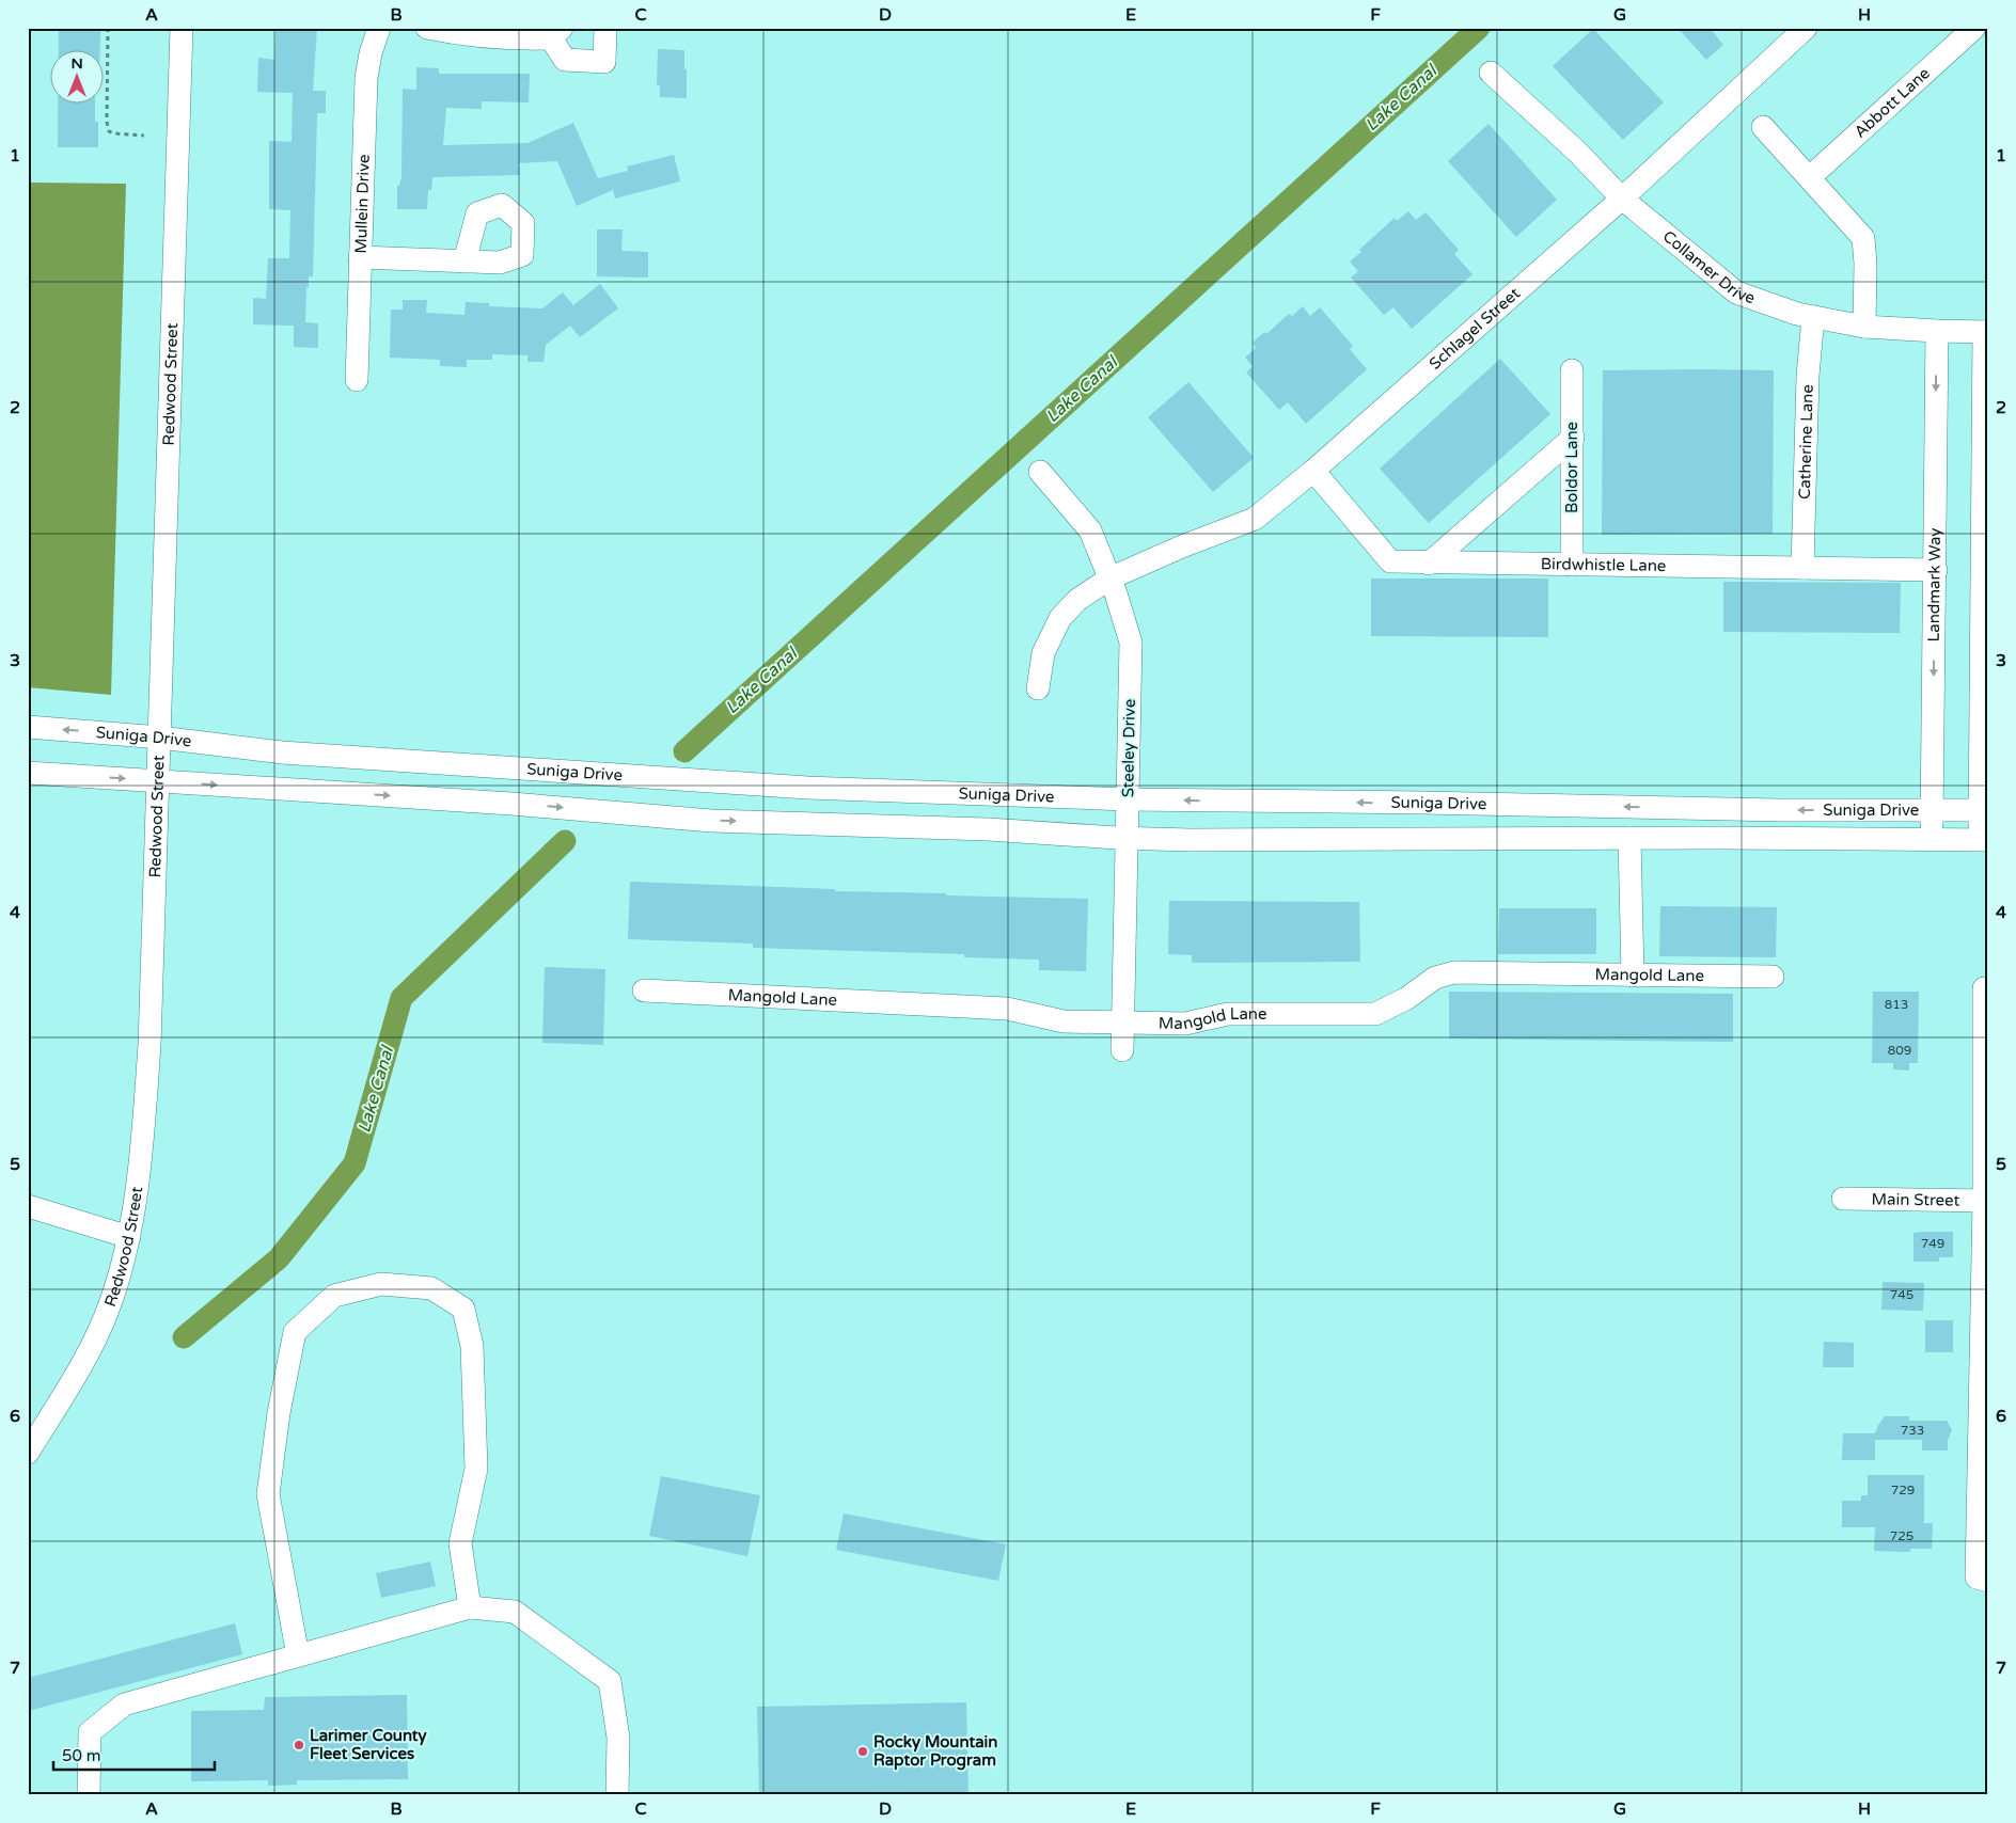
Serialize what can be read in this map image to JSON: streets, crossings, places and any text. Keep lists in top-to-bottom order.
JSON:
{
  "streets": {
    "street": [
      "Abbott Lane",
      "Mullein Drive",
      "Collamer Drive",
      "Schlagel Street",
      "Redwood Street",
      "Catherine Lane",
      "Boldor Lane",
      "Birdwhistle Lane",
      "Landmark Way",
      "Suniga Drive",
      "Steeley Drive",
      "Mangold Lane",
      "Main Street"
    ]
  },
  "crossings": [
    ["Collamer Drive", "Schlagel Street"],
    ["Collamer Drive", "Catherine Lane"],
    ["Collamer Drive", "Landmark Way"],
    ["Schlagel Street", "Birdwhistle Lane"],
    ["Schlagel Street", "Steeley Drive"],
    ["Redwood Street", "Suniga Drive"],
    ["Catherine Lane", "Birdwhistle Lane"],
    ["Boldor Lane", "Birdwhistle Lane"],
    ["Birdwhistle Lane", "Landmark Way"],
    ["Landmark Way", "Suniga Drive"],
    ["Suniga Drive", "Steeley Drive"],
    ["Steeley Drive", "Mangold Lane"]
  ],
  "water": ["Lake Canal"],
  "places": ["Larimer County Fleet Services", "Rocky Mountain Raptor Program"],
  "house_numbers": [
    "813",
    "809",
    "749",
    "745",
    "733",
    "729",
    "725"
  ],
  "scale_bar": "50 m",
  "north": "top",
  "grid": {
    "columns": [
      "A",
      "B",
      "C",
      "D",
      "E",
      "F",
      "G",
      "H"
    ],
    "rows": [
      "1",
      "2",
      "3",
      "4",
      "5",
      "6",
      "7"
    ]
  }
}
